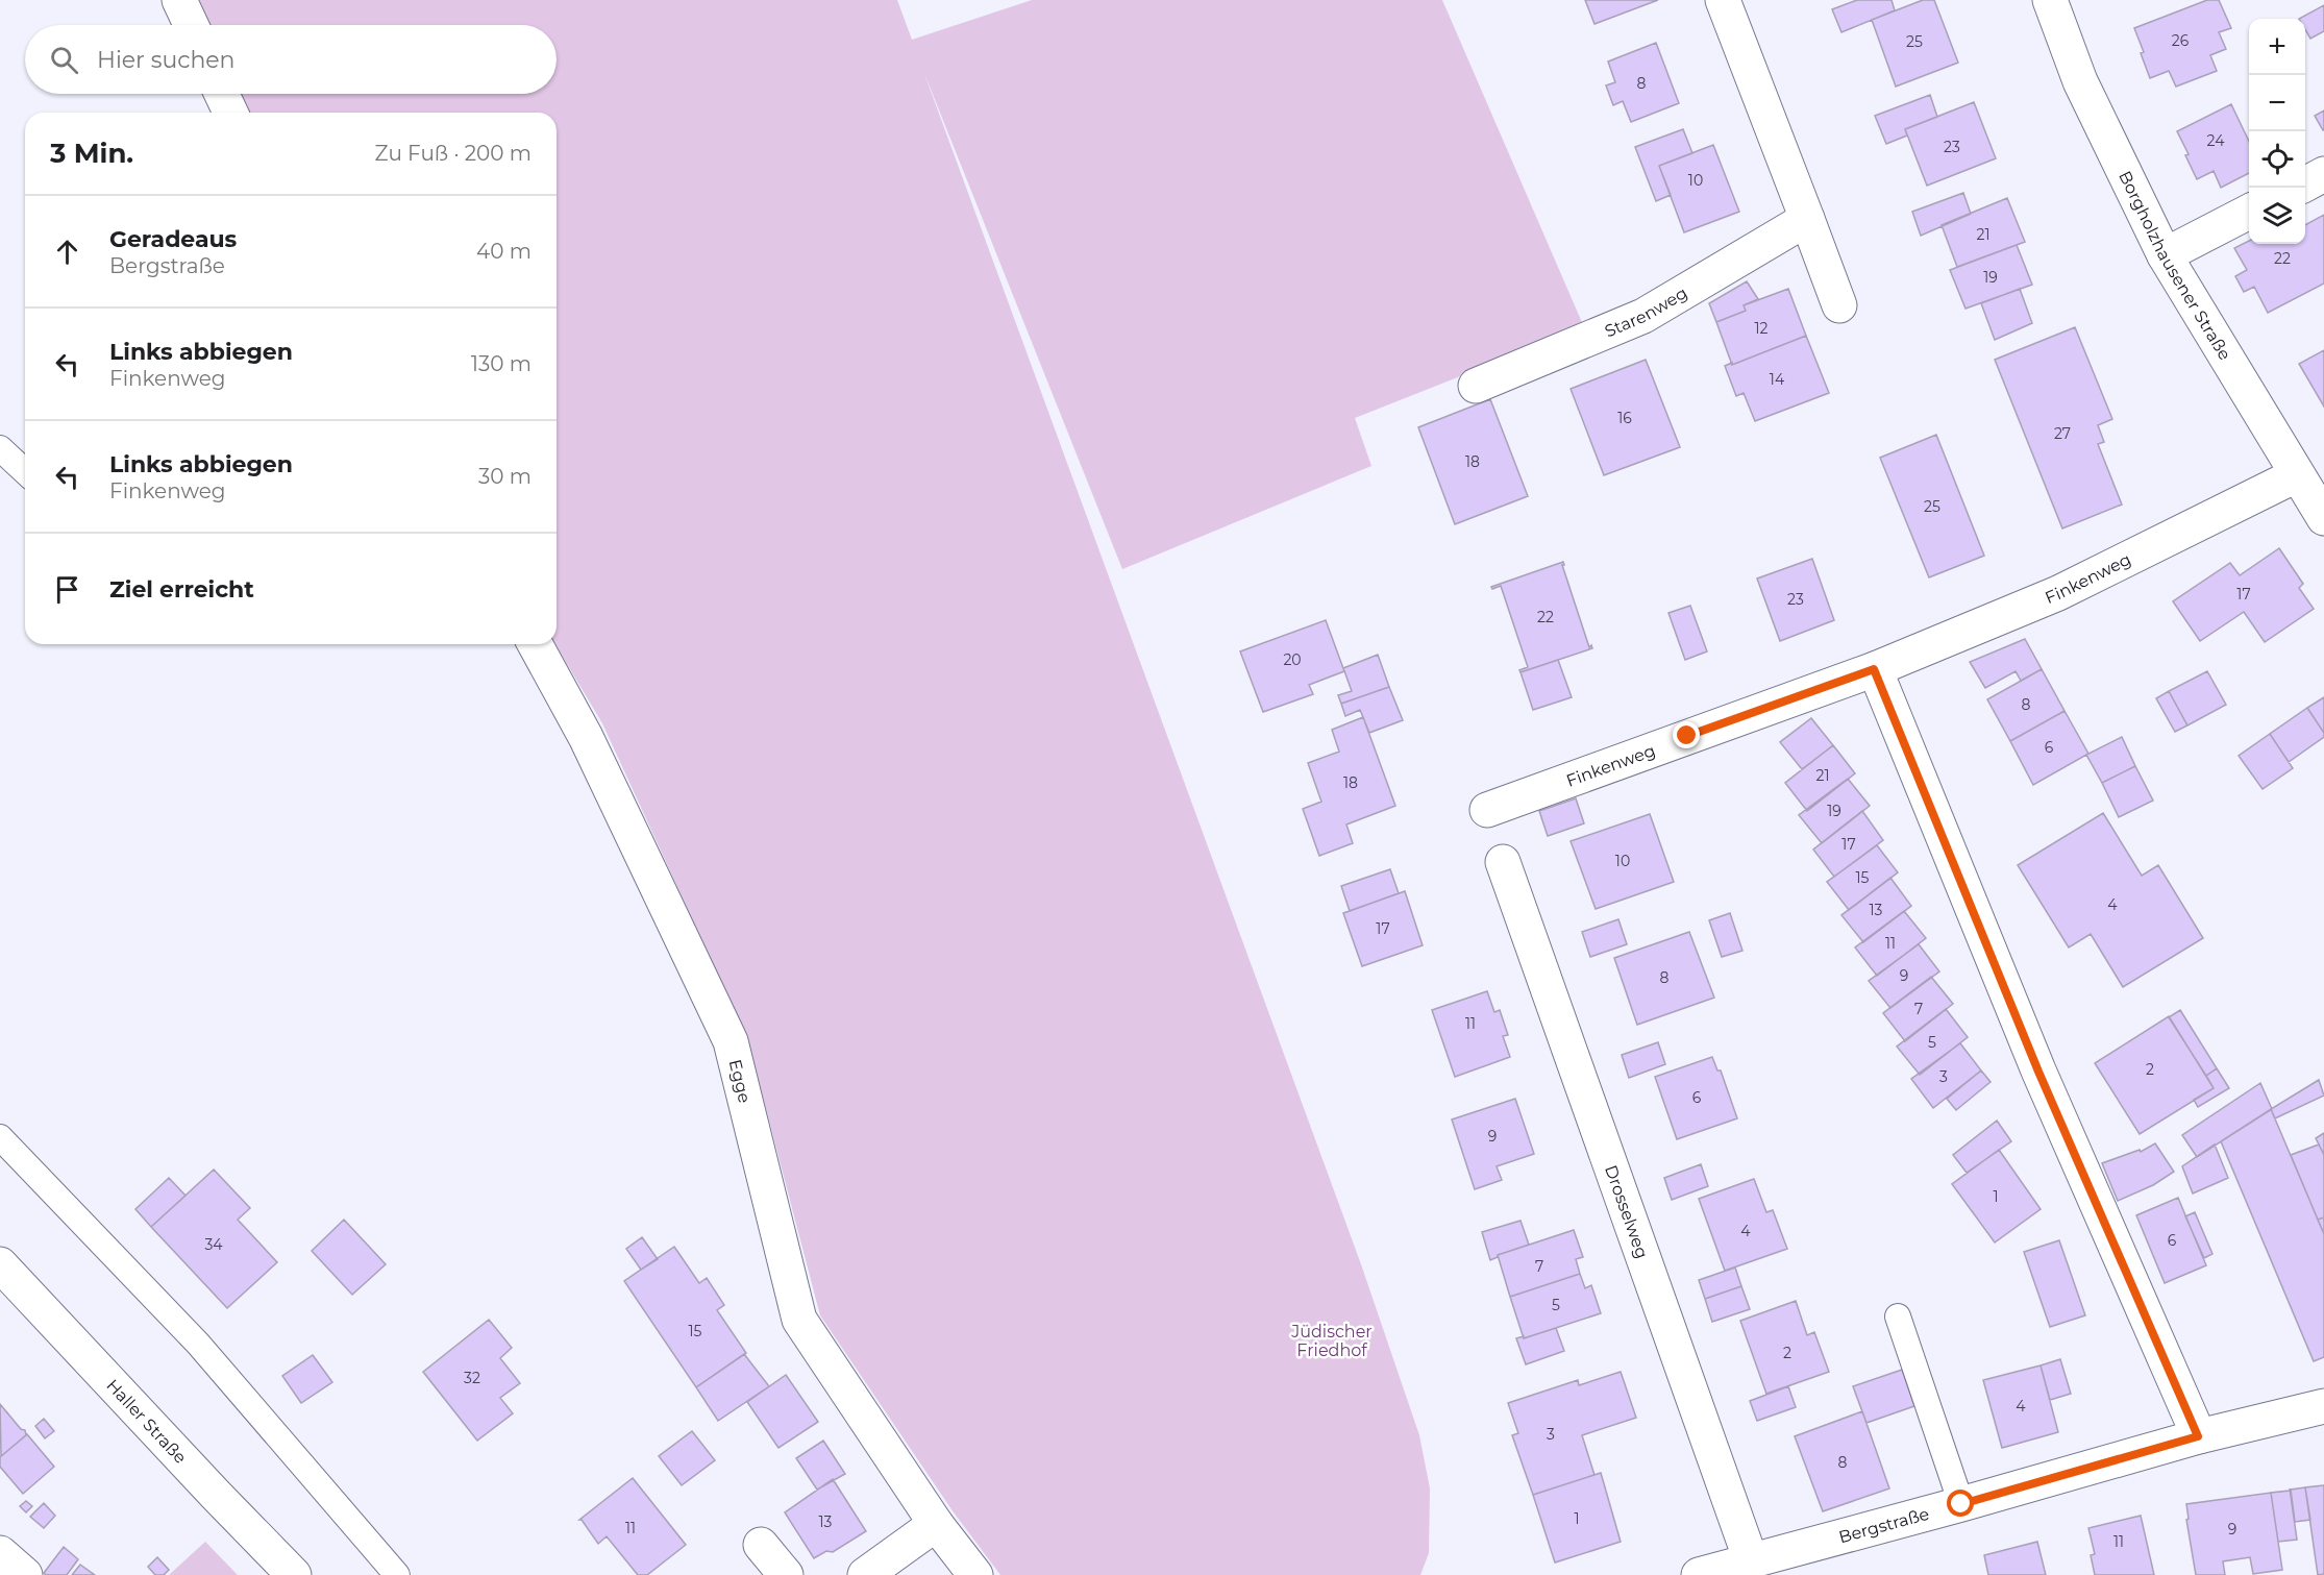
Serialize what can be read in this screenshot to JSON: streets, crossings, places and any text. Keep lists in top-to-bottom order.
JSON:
{
  "streets": {
    "street": [
      "Borgholzhausener Straße",
      "Starenweg",
      "Finkenweg",
      "Egge",
      "Drosselweg",
      "Haller Straße",
      "Bergstraße"
    ]
  },
  "crossings": [
    ["Borgholzhausener Straße", "Finkenweg"],
    ["Drosselweg", "Bergstraße"]
  ],
  "parks": ["Jüdischer Friedhof"],
  "house_numbers": [
    "26",
    "25",
    "8",
    "24",
    "23",
    "10",
    "21",
    "22",
    "19",
    "12",
    "14",
    "16",
    "27",
    "18",
    "25",
    "17",
    "23",
    "22",
    "20",
    "8",
    "6",
    "21",
    "18",
    "19",
    "17",
    "10",
    "15",
    "4",
    "13",
    "17",
    "11",
    "9",
    "8",
    "7",
    "11",
    "5",
    "2",
    "3",
    "6",
    "9",
    "1",
    "4",
    "6",
    "34",
    "7",
    "5",
    "15",
    "2",
    "32",
    "4",
    "3",
    "8",
    "1",
    "13",
    "11",
    "9",
    "11"
  ],
  "page": {
    "map_buttons": ["+", "−"],
    "search": "Hier suchen",
    "heading": ["3 Min.", "Zu Fuß · 200 m"],
    "list": [
      ["Geradeaus", "Bergstraße", "40 m"],
      ["Links abbiegen", "Finkenweg", "130 m"],
      ["Links abbiegen", "Finkenweg", "30 m"],
      "Ziel erreicht"
    ]
  }
}
